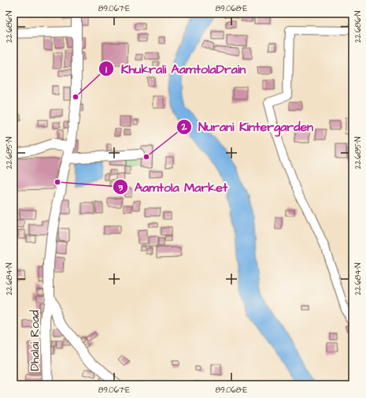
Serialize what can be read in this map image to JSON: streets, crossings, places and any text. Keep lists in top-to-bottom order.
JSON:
{
  "streets": {
    "street": ["Dhalai Road"]
  },
  "places": ["Khukrali AamtolaDrain", "Nurani Kintergarden", "Aamtola Market"],
  "coordinates": [
    "89.067°E",
    "89.068°E",
    "22.686°N",
    "22.685°N",
    "22.684°N"
  ]
}
